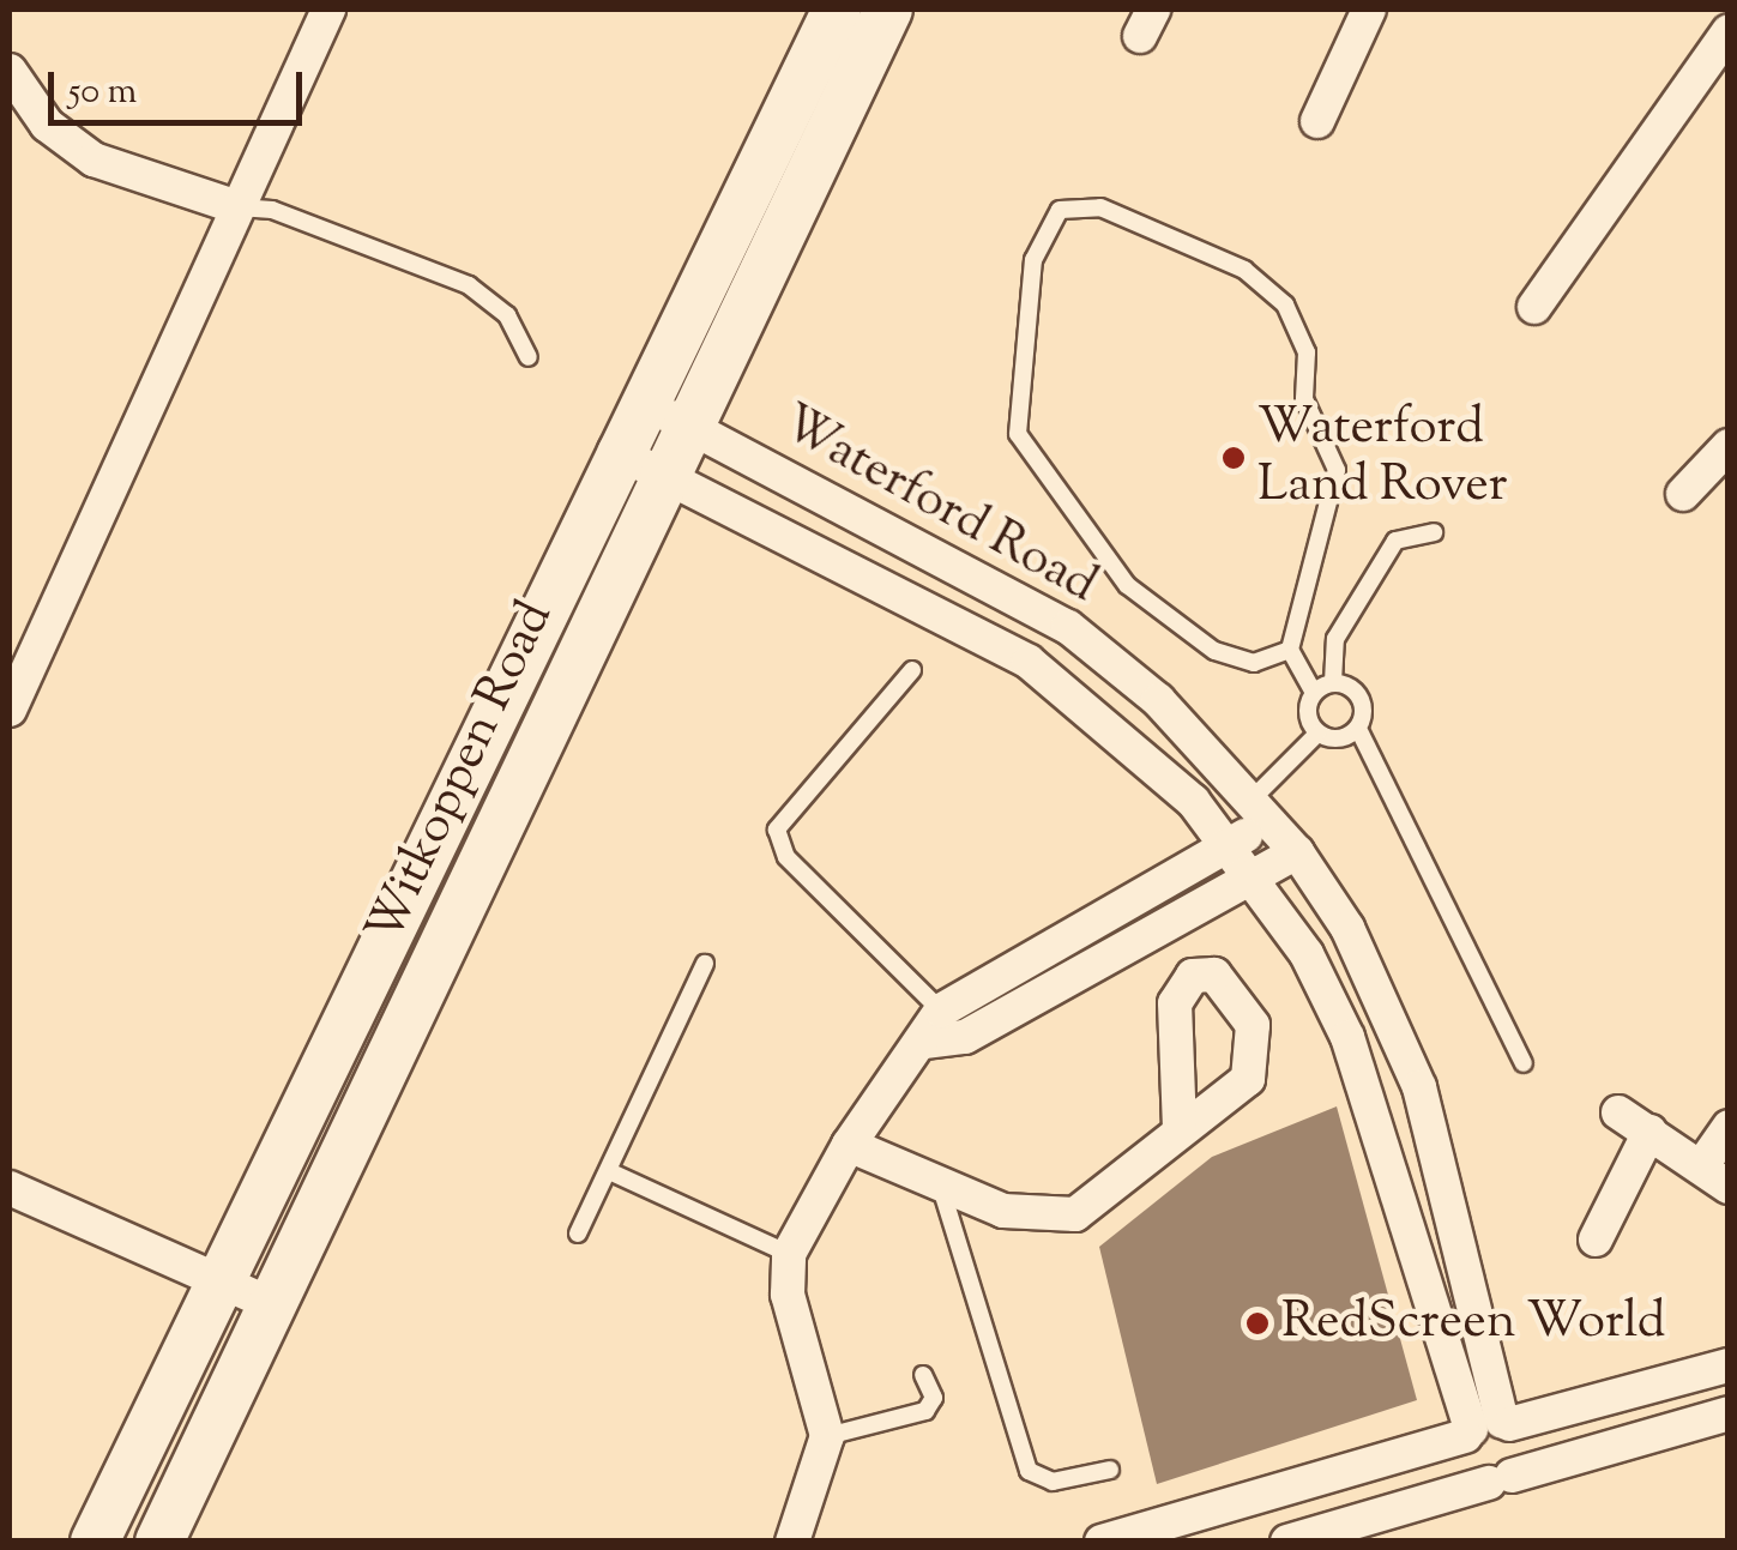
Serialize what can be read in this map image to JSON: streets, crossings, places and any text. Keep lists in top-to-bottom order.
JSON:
{
  "streets": {
    "main road": ["Witkoppen Road"],
    "street": ["Waterford Road"]
  },
  "crossings": [
    ["Waterford Road", "Witkoppen Road"]
  ],
  "places": ["Waterford Land Rover", "RedScreen World"],
  "scale_bar": "50 m"
}
